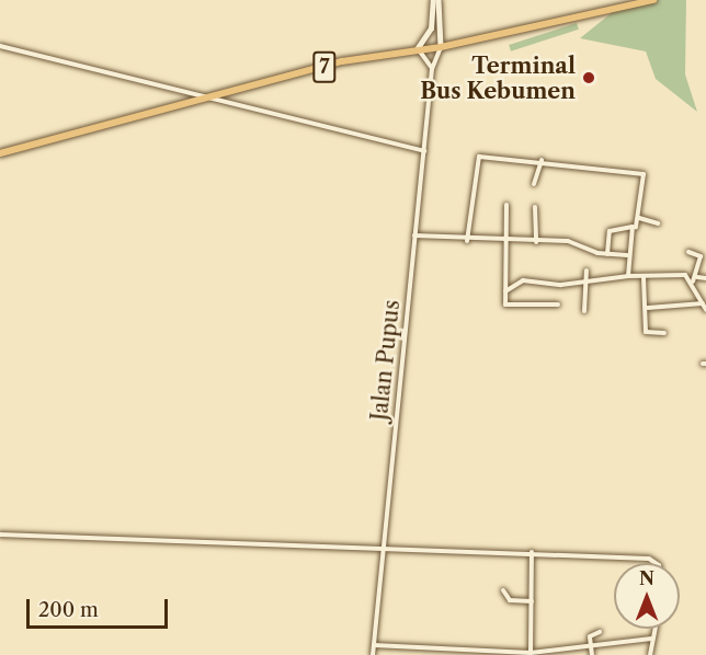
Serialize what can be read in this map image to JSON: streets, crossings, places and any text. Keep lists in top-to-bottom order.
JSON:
{
  "streets": {
    "highway": ["7"],
    "street": ["Jalan Pupus"]
  },
  "crossings": [
    ["7", "Jalan Pupus"]
  ],
  "places": ["Terminal Bus Kebumen"],
  "scale_bar": "200 m",
  "north": "top"
}
